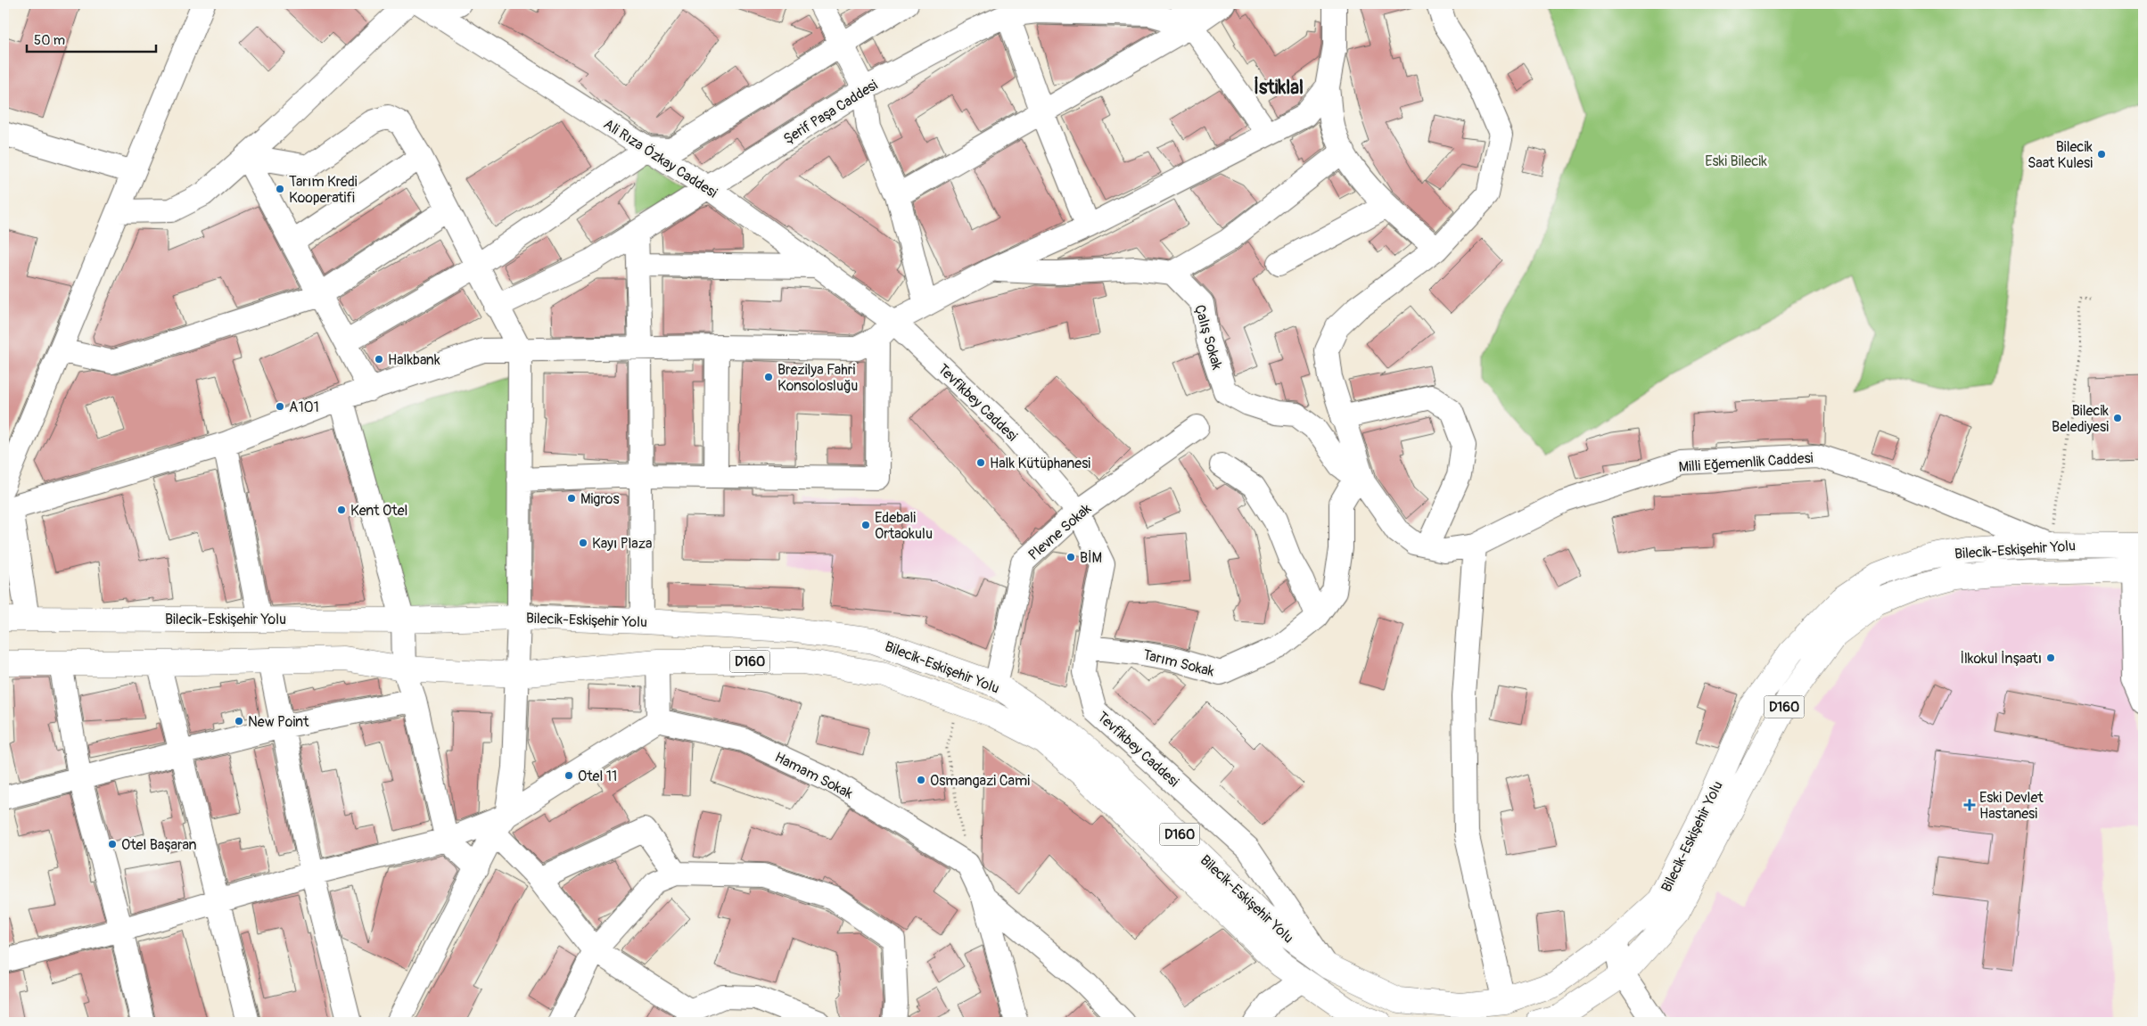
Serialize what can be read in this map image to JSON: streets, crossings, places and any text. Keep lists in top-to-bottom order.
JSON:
{
  "streets": {
    "main road": ["Bilecik-Eskişehir Yolu", "D160"],
    "street": [
      "Şerif Paşa Caddesi",
      "Ali Rıza Özkay Caddesi",
      "Çalış Sokak",
      "Tevfikbey Caddesi",
      "Milli Eğemenlik Caddesi",
      "Plevne Sokak",
      "Tarım Sokak",
      "Hamam Sokak"
    ]
  },
  "crossings": [
    ["Şerif Paşa Caddesi", "Ali Rıza Özkay Caddesi"],
    ["Ali Rıza Özkay Caddesi", "Tevfikbey Caddesi"],
    ["Çalış Sokak", "Milli Eğemenlik Caddesi"],
    ["Çalış Sokak", "Tarım Sokak"],
    ["Tevfikbey Caddesi", "Plevne Sokak"],
    ["Tevfikbey Caddesi", "Bilecik-Eskişehir Yolu"],
    ["Tevfikbey Caddesi", "Tarım Sokak"],
    ["Milli Eğemenlik Caddesi", "Bilecik-Eskişehir Yolu"],
    ["Milli Eğemenlik Caddesi", "Tarım Sokak"],
    ["Plevne Sokak", "Bilecik-Eskişehir Yolu"]
  ],
  "districts": ["İstiklal"],
  "parks": ["Eski Bilecik"],
  "places": {
    "other": [
      "Bilecik Saat Kulesi",
      "Tarım Kredi Kooperatifi",
      "Halkbank",
      "Brezilya Fahri Konsolosluğu",
      "A101",
      "Bilecik Belediyesi",
      "Halk Kütüphanesi",
      "Migros",
      "Kent Otel",
      "Edebali Ortaokulu",
      "Kayı Plaza",
      "BİM",
      "İlkokul İnşaatı",
      "New Point",
      "Otel 11",
      "Osmangazi Cami",
      "Otel Başaran"
    ],
    "health": ["Eski Devlet Hastanesi"]
  },
  "scale_bar": "50 m"
}
